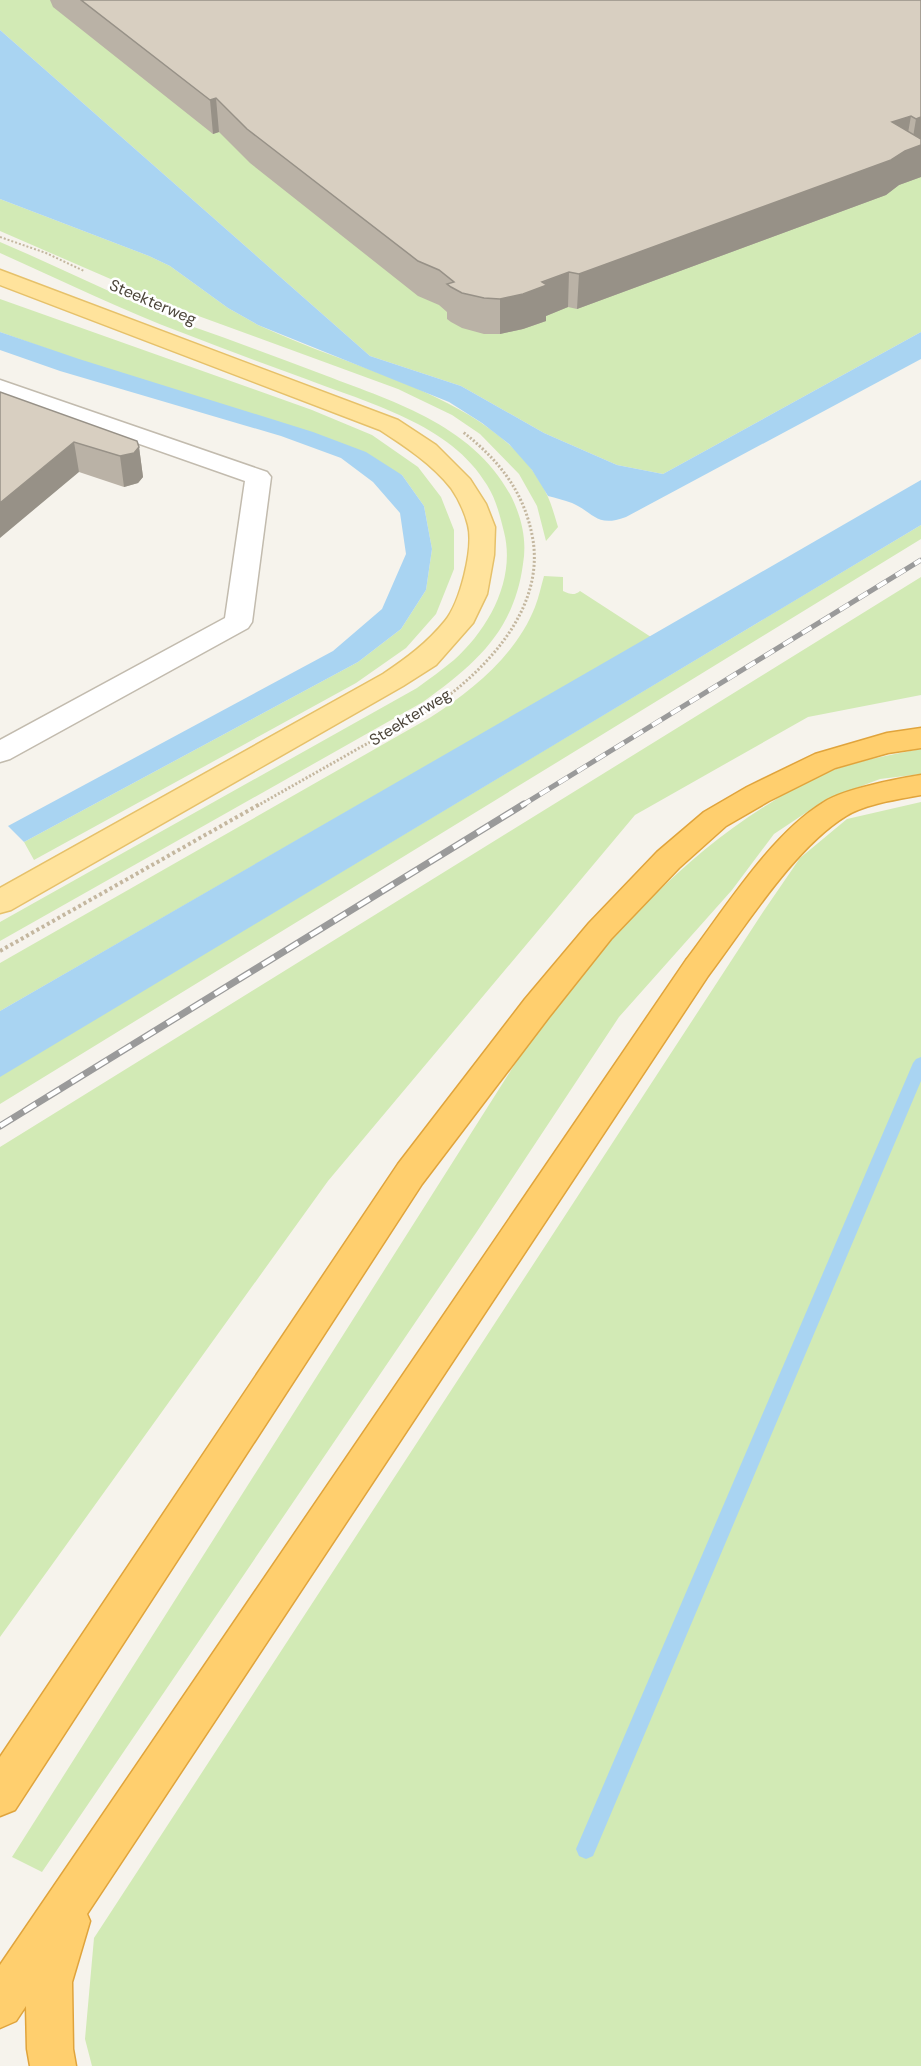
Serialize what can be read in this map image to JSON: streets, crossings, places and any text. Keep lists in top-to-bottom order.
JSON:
{
  "streets": {
    "main road": ["Steekterweg"]
  }
}
